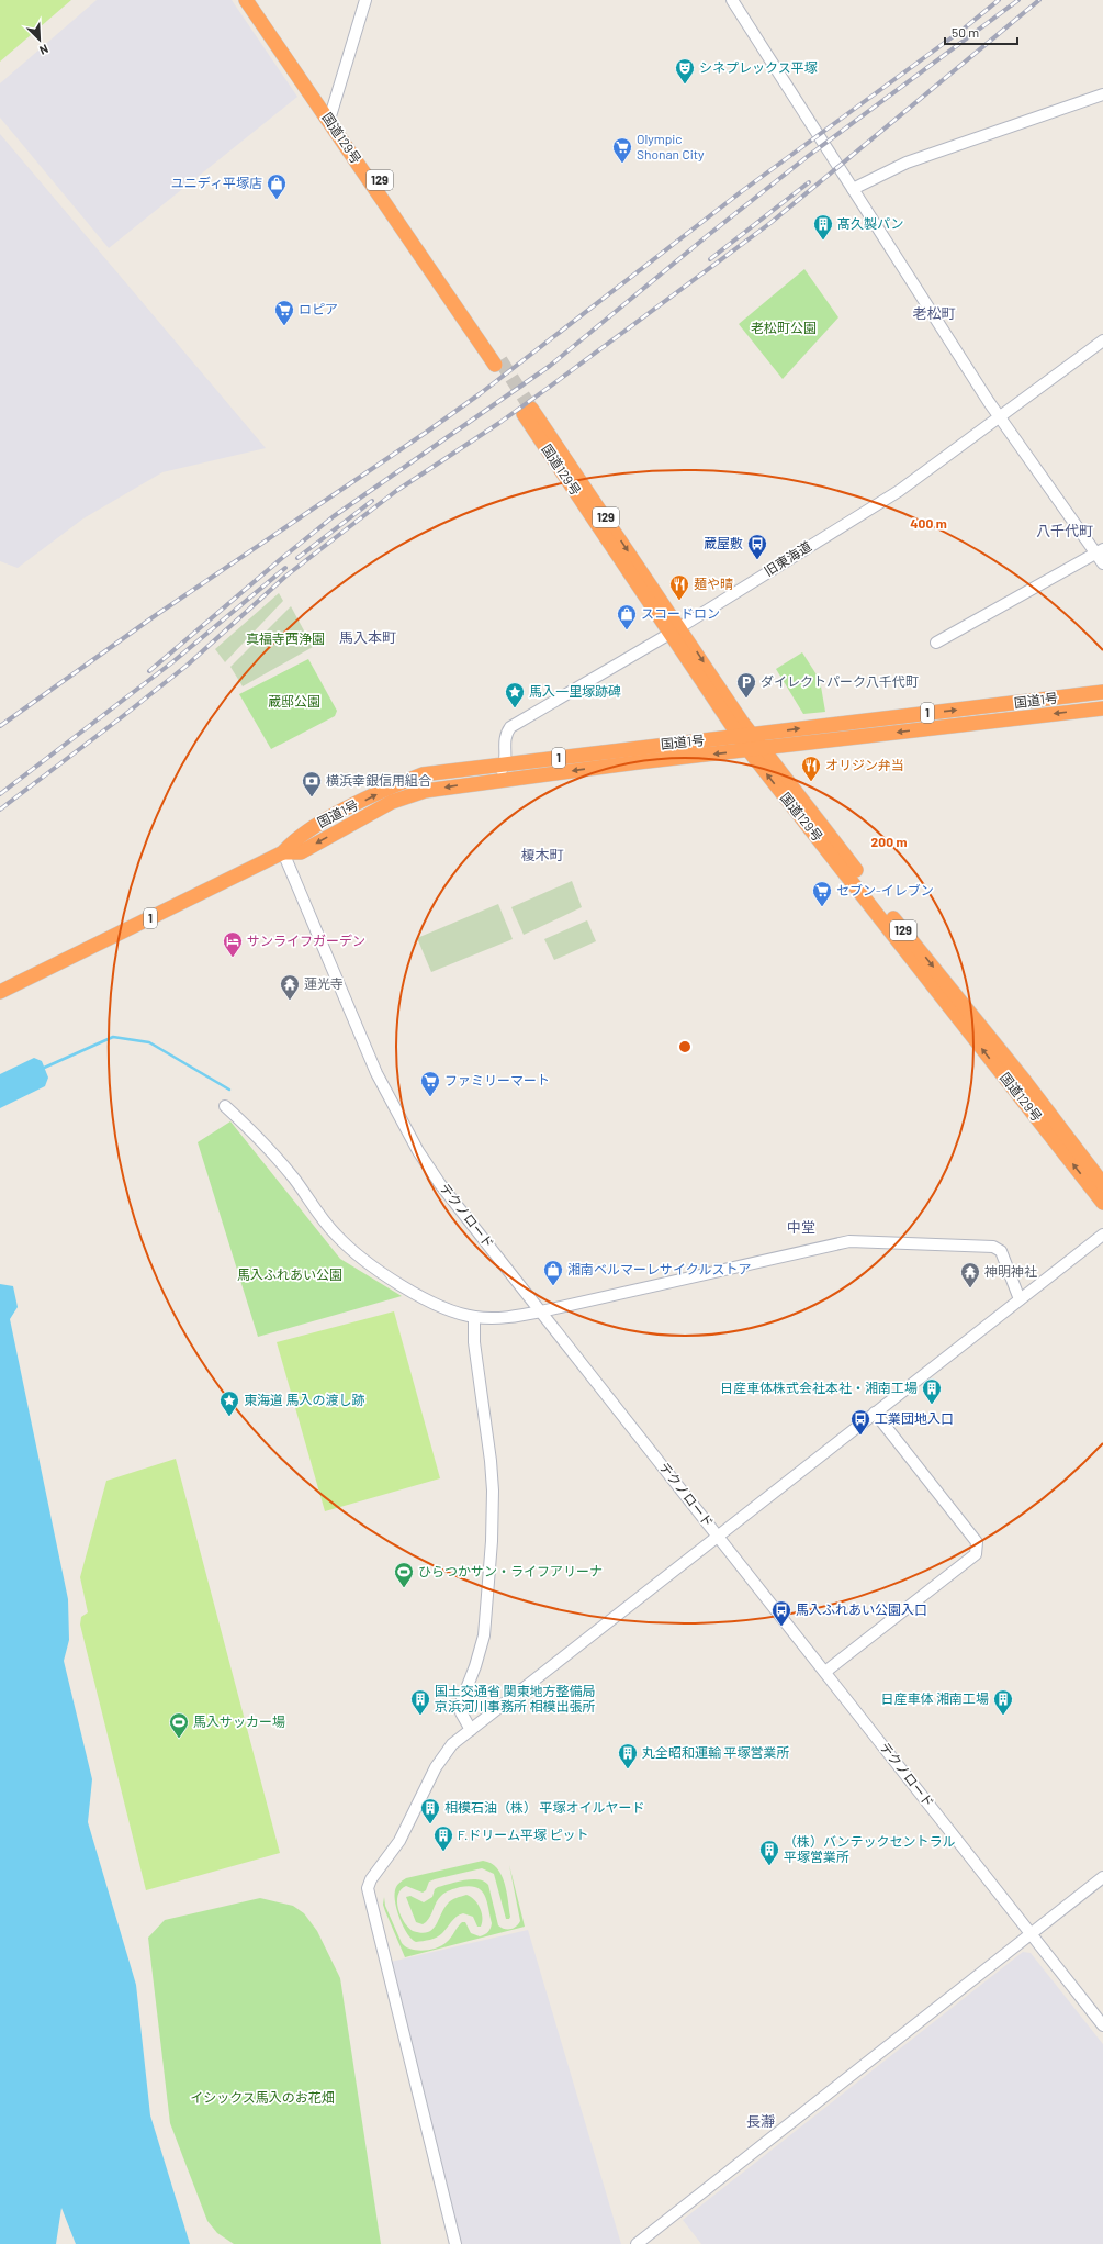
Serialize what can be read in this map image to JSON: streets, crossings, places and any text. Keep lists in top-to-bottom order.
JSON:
{
  "streets": {
    "highway": [
      "国道129号",
      "129",
      "国道1号",
      "1"
    ],
    "street": ["旧東海道", "テクノロード"]
  },
  "crossings": [
    ["国道129号", "旧東海道"],
    ["国道129号", "国道1号"],
    ["旧東海道", "国道1号"],
    ["国道1号", "テクノロード"]
  ],
  "districts": [
    "老松町",
    "八千代町",
    "馬入本町",
    "榎木町",
    "中堂",
    "長瀞"
  ],
  "parks": [
    "老松町公園",
    "真福寺西浄園",
    "蔵邸公園",
    "馬入ふれあい公園",
    "イシックス馬入のお花畑"
  ],
  "places": {
    "theatre": ["シネプレックス平塚"],
    "supermarket": [
      "Olympic Shonan City",
      "ロピア",
      "セブン-イレブン",
      "ファミリーマート"
    ],
    "shop": ["ユニディ平塚店", "スコードロン", "湘南ベルマーレサイクルストア"],
    "building": [
      "髙久製パン",
      "日産車体株式会社本社・湘南工場",
      "国土交通省 関東地方整備局 京浜河川事務所 相模出張所",
      "日産車体 湘南工場",
      "丸全昭和運輸 平塚営業所",
      "相模石油（株） 平塚オイルヤード",
      "F.ドリーム平塚 ピット",
      "（株）バンテックセントラル 平塚営業所"
    ],
    "bus stop": ["蔵屋敷", "工業団地入口", "馬入ふれあい公園入口"],
    "restaurant": ["麺や晴", "オリジン弁当"],
    "parking": ["ダイレクトパーク八千代町"],
    "place": ["馬入一里塚跡碑", "東海道 馬入の渡し跡"],
    "bank": ["横浜幸銀信用組合"],
    "hotel": ["サンライフガーデン"],
    "temple": ["蓮光寺", "神明神社"],
    "sports": ["ひらつかサン・ライフアリーナ", "馬入サッカー場"]
  },
  "scale_bar": "50 m",
  "north": "bottom right",
  "rings": ["400 m", "200 m"]
}
